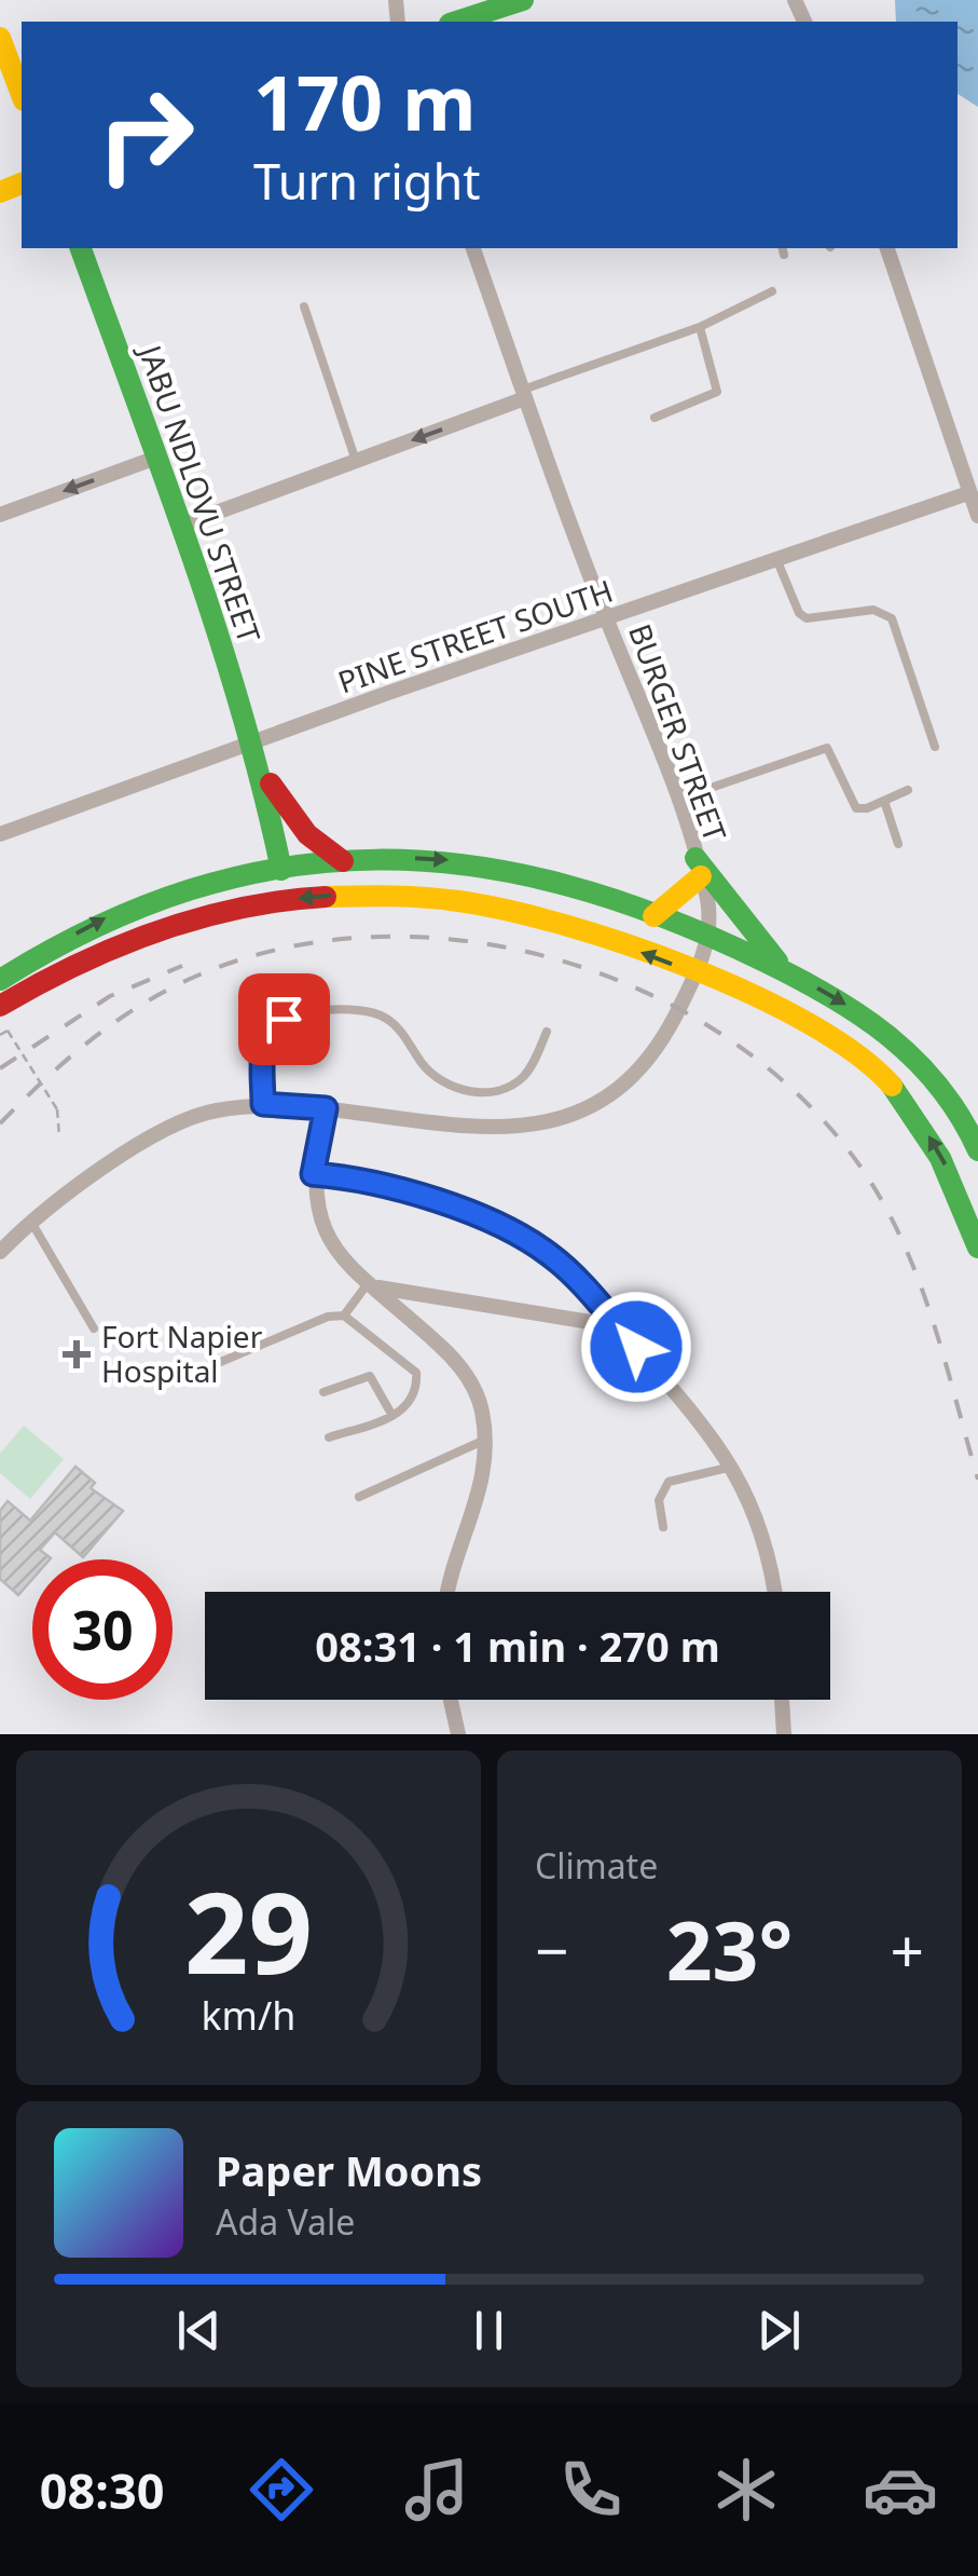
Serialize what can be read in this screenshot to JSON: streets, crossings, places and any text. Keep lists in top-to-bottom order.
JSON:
{
  "streets": {
    "main road": ["JABU NDLOVU STREET"],
    "street": ["PINE STREET SOUTH", "BURGER STREET"]
  },
  "crossings": [
    ["JABU NDLOVU STREET", "PINE STREET SOUTH"],
    ["PINE STREET SOUTH", "BURGER STREET"]
  ],
  "places": {
    "health": ["Fort Napier Hospital"]
  },
  "page": {
    "turn": ["170 m", "Turn right"],
    "limit": "30",
    "trip": "08:31 · 1 min · 270 m",
    "tile": "Climate",
    "heat": ["−", "23°", "+"],
    "song": ["Paper Moons", "Ada Vale"],
    "tabs": "08:30",
    "gauge": ["29", "km/h"]
  }
}
